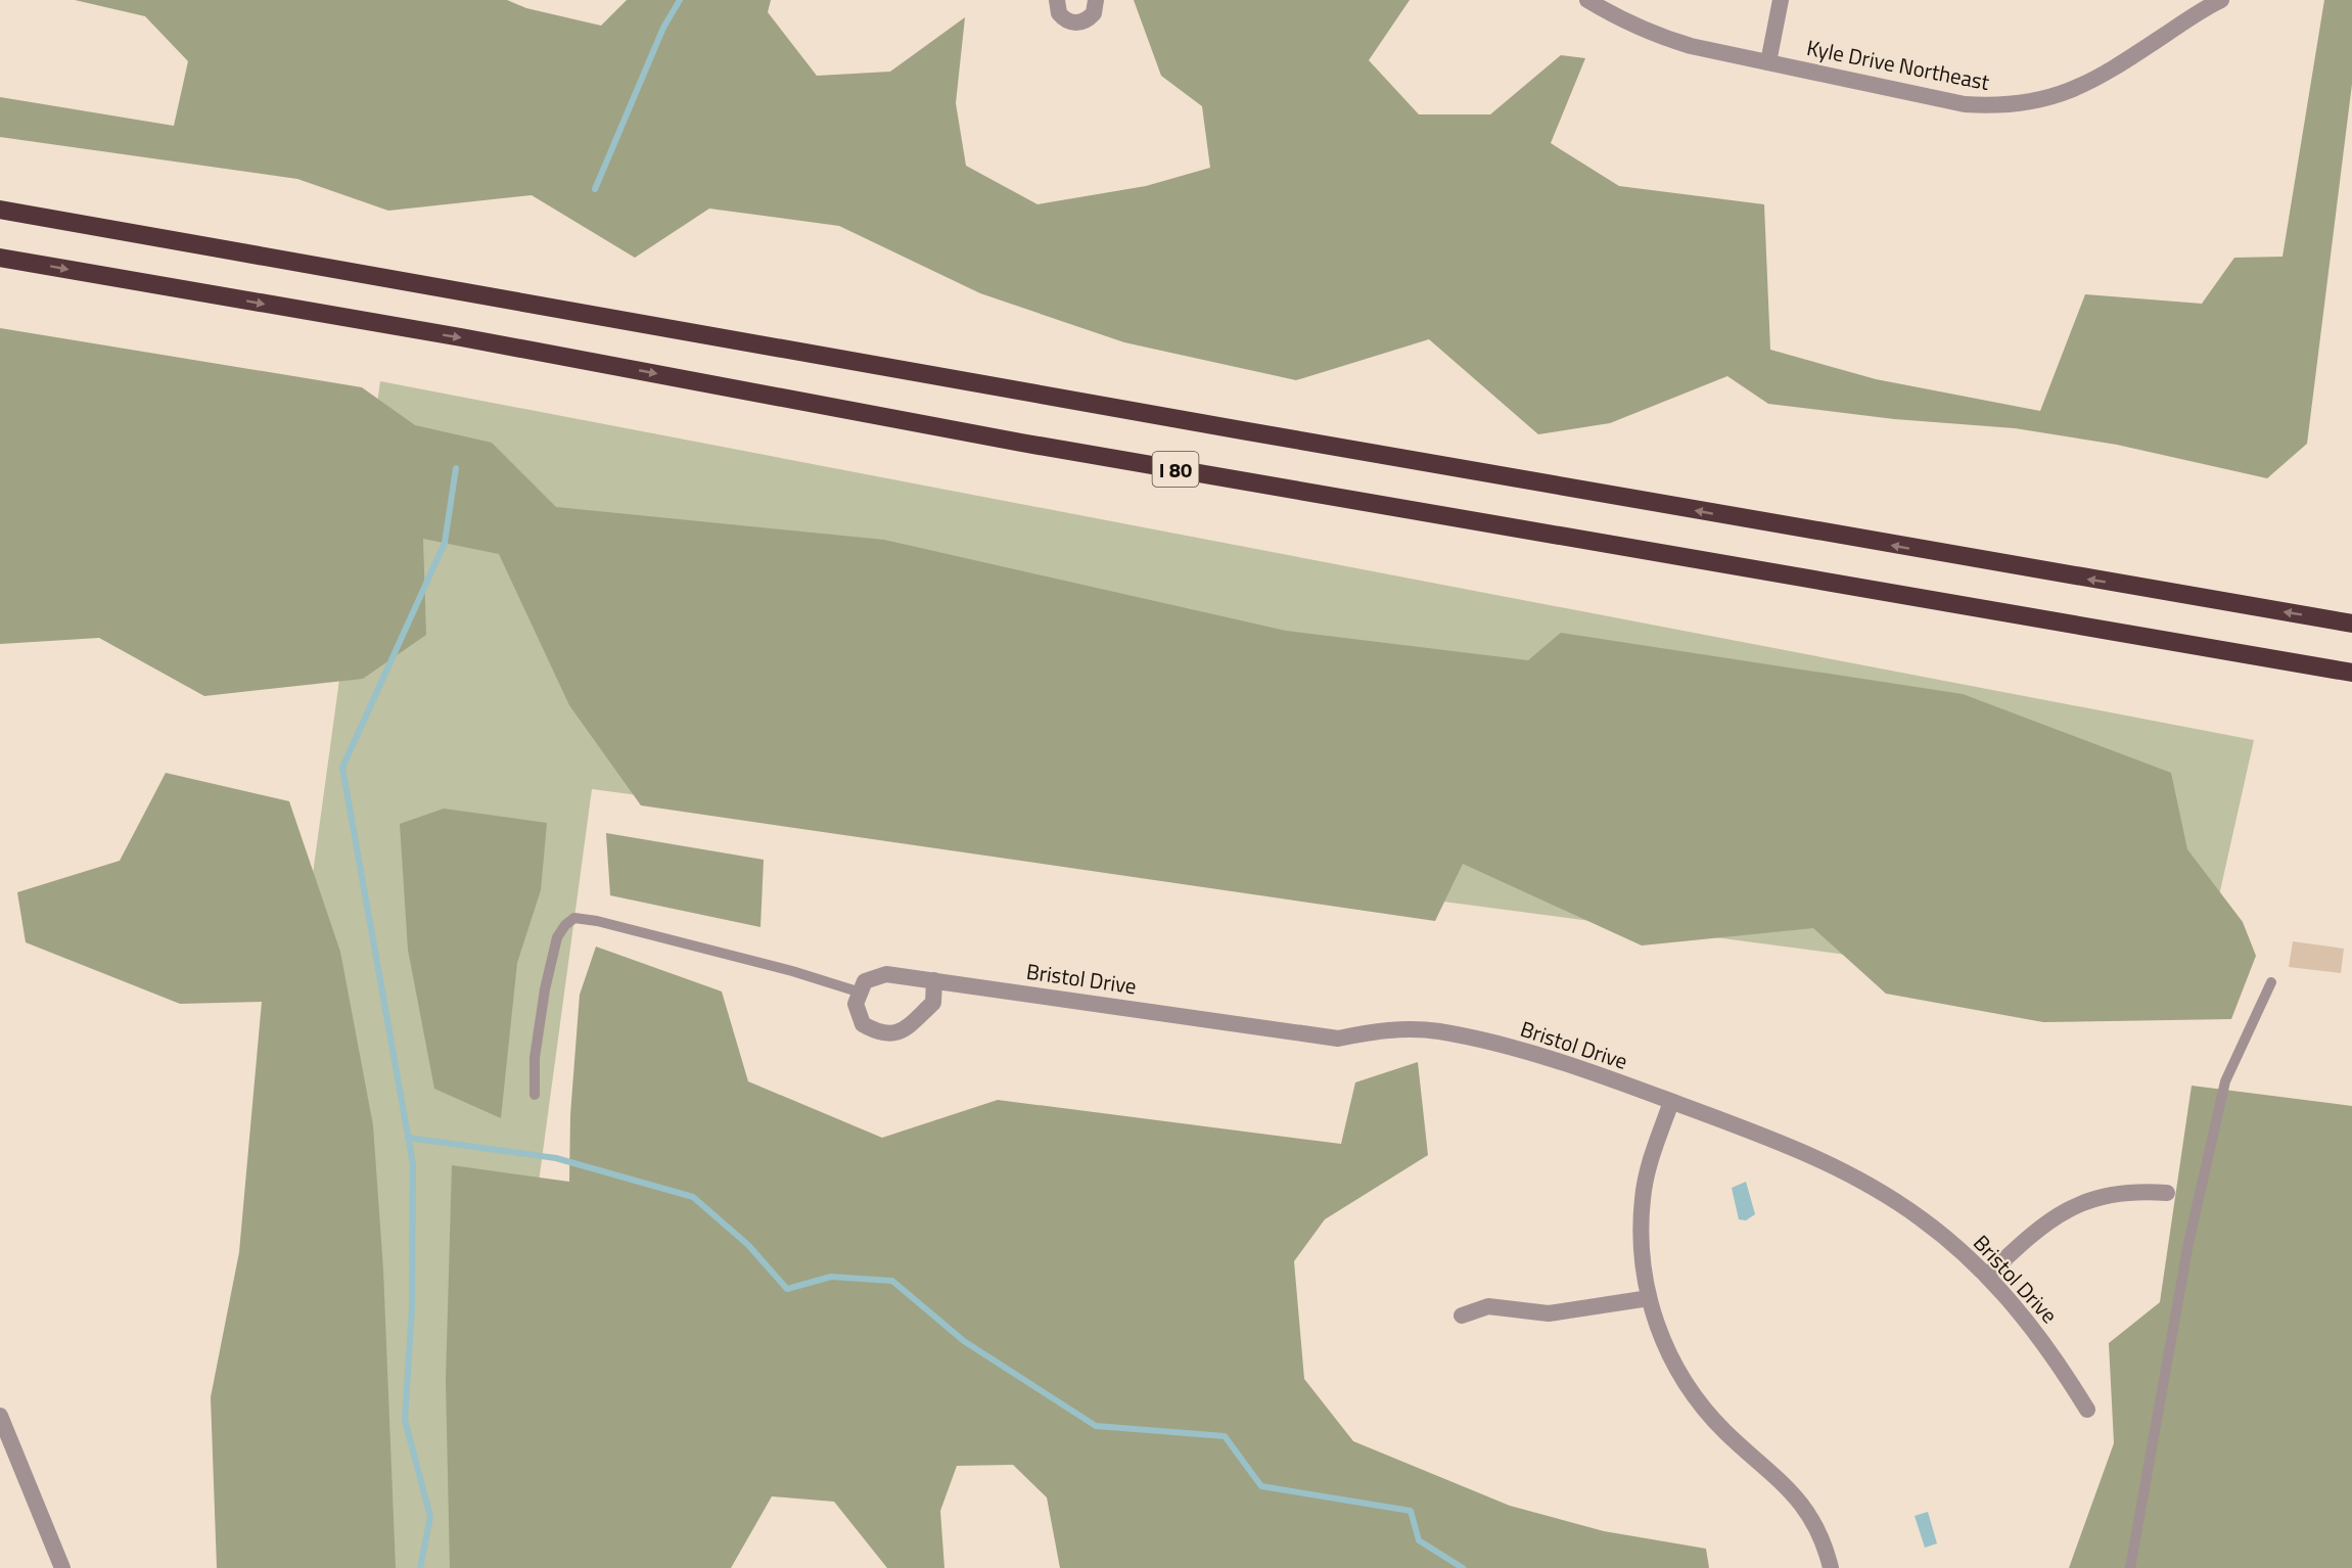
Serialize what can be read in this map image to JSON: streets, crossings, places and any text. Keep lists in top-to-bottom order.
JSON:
{
  "streets": {
    "highway": ["I 80"],
    "street": ["Kyle Drive Northeast", "Bristol Drive"]
  }
}
